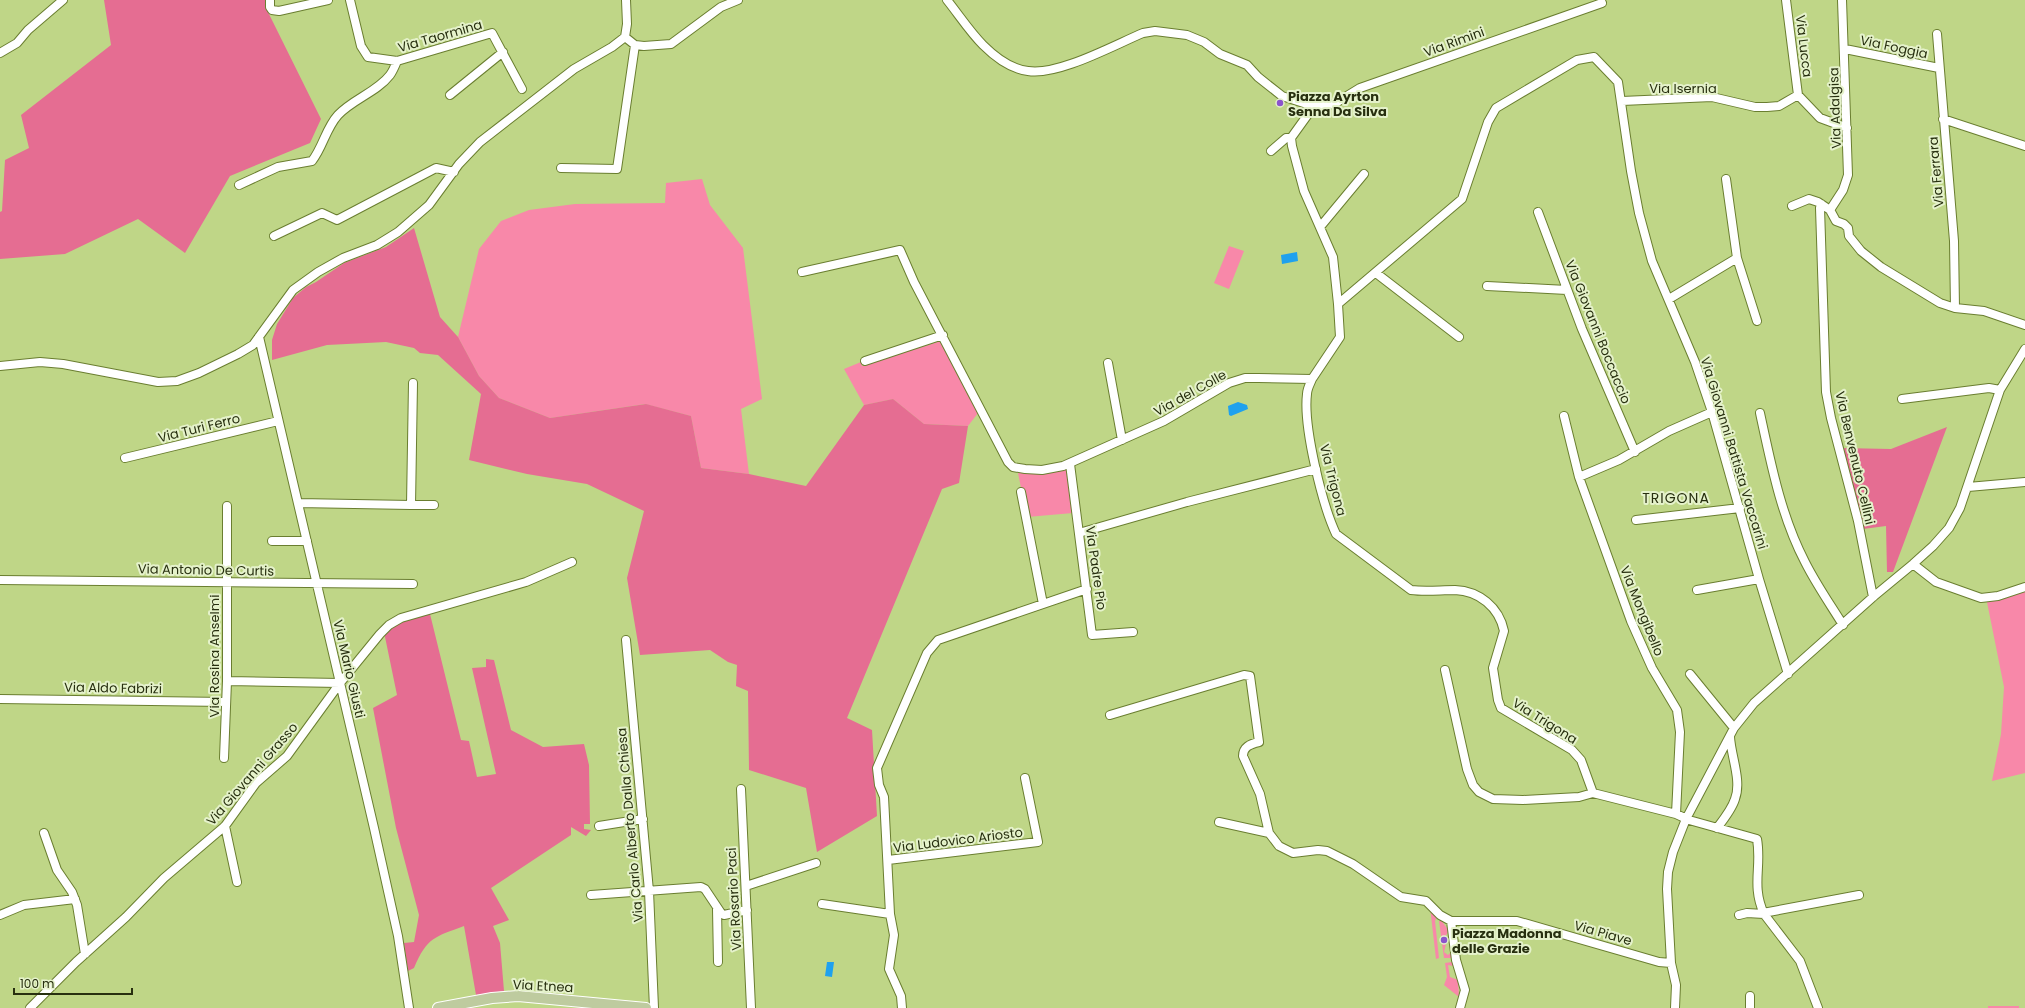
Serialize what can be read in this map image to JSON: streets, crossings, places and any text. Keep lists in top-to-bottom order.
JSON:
{
  "streets": {
    "main road": ["Via Etnea"],
    "street": [
      "Via Taormina",
      "Via Rimini",
      "Via Lucca",
      "Via Foggia",
      "Via Isernia",
      "Via Adalgisa",
      "Via Ferrara",
      "Via Giovanni Boccaccio",
      "Via del Colle",
      "Via Turi Ferro",
      "Via Giovanni Battista Vaccarini",
      "Via Benvenuto Cellini",
      "Via Trigona",
      "Via Padre Pio",
      "Via Antonio De Curtis",
      "Via Mongibello",
      "Via Rosina Anselmi",
      "Via Mario Giusti",
      "Via Aldo Fabrizi",
      "Via Giovanni Grasso",
      "Via Carlo Alberto Dalla Chiesa",
      "Via Ludovico Ariosto",
      "Via Rosario Paci",
      "Via Piave"
    ]
  },
  "crossings": [
    ["Via Lucca", "Via Isernia"],
    ["Via Foggia", "Via Adalgisa"],
    ["Via Foggia", "Via Ferrara"],
    ["Via Isernia", "Via Giovanni Battista Vaccarini"],
    ["Via del Colle", "Via Trigona"],
    ["Via del Colle", "Via Padre Pio"],
    ["Via Turi Ferro", "Via Mario Giusti"],
    ["Via Antonio De Curtis", "Via Rosina Anselmi"],
    ["Via Antonio De Curtis", "Via Mario Giusti"],
    ["Via Rosina Anselmi", "Via Aldo Fabrizi"],
    ["Via Mario Giusti", "Via Giovanni Grasso"]
  ],
  "districts": ["TRIGONA"],
  "places": ["Piazza Ayrton Senna Da Silva", "Piazza Madonna delle Grazie"],
  "scale_bar": "100 m"
}
